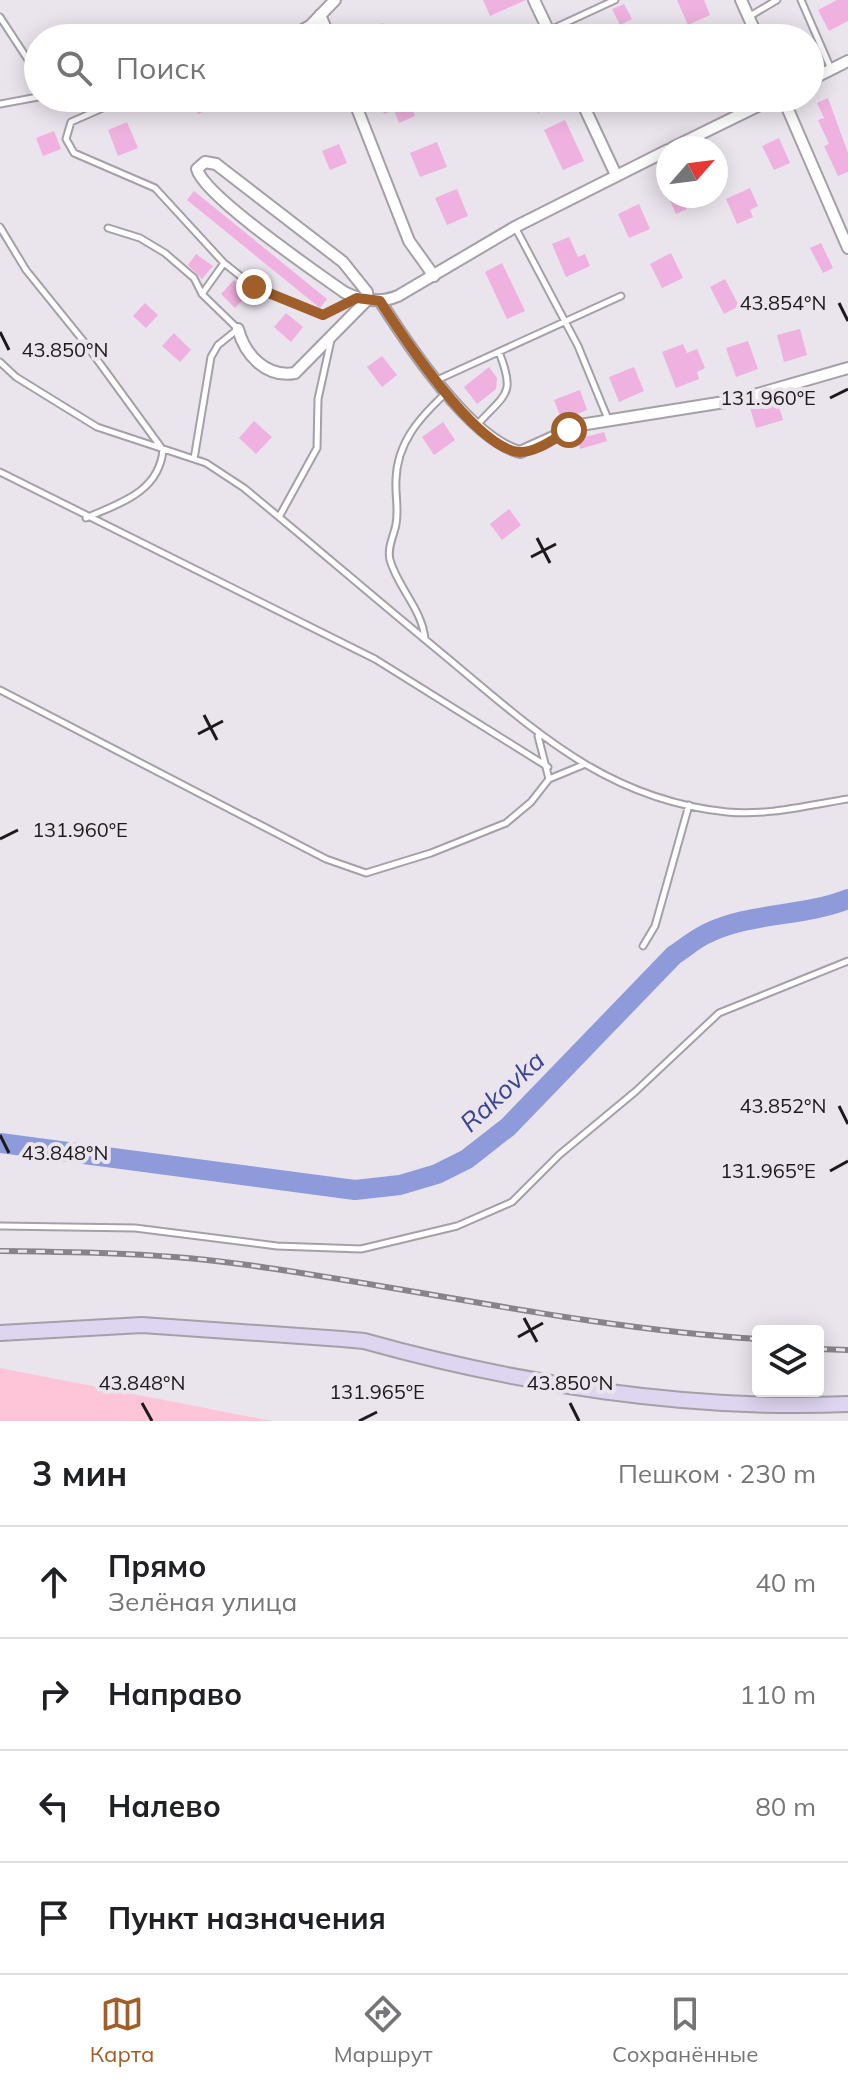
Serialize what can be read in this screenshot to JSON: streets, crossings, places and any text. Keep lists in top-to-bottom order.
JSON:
{
  "water": ["Rakovka"],
  "north": "top right",
  "page": {
    "search": "Поиск",
    "heading": ["3 мин", "Пешком · 230 m"],
    "list": [
      ["Прямо", "Зелёная улица", "40 m"],
      ["Направо", "110 m"],
      ["Налево", "80 m"],
      "Пункт назначения"
    ],
    "nav": ["Карта", "Маршрут", "Сохранённые"]
  },
  "coordinates": [
    "43.854°N",
    "43.850°N",
    "131.960°E",
    "43.852°N",
    "43.848°N",
    "131.965°E"
  ]
}
